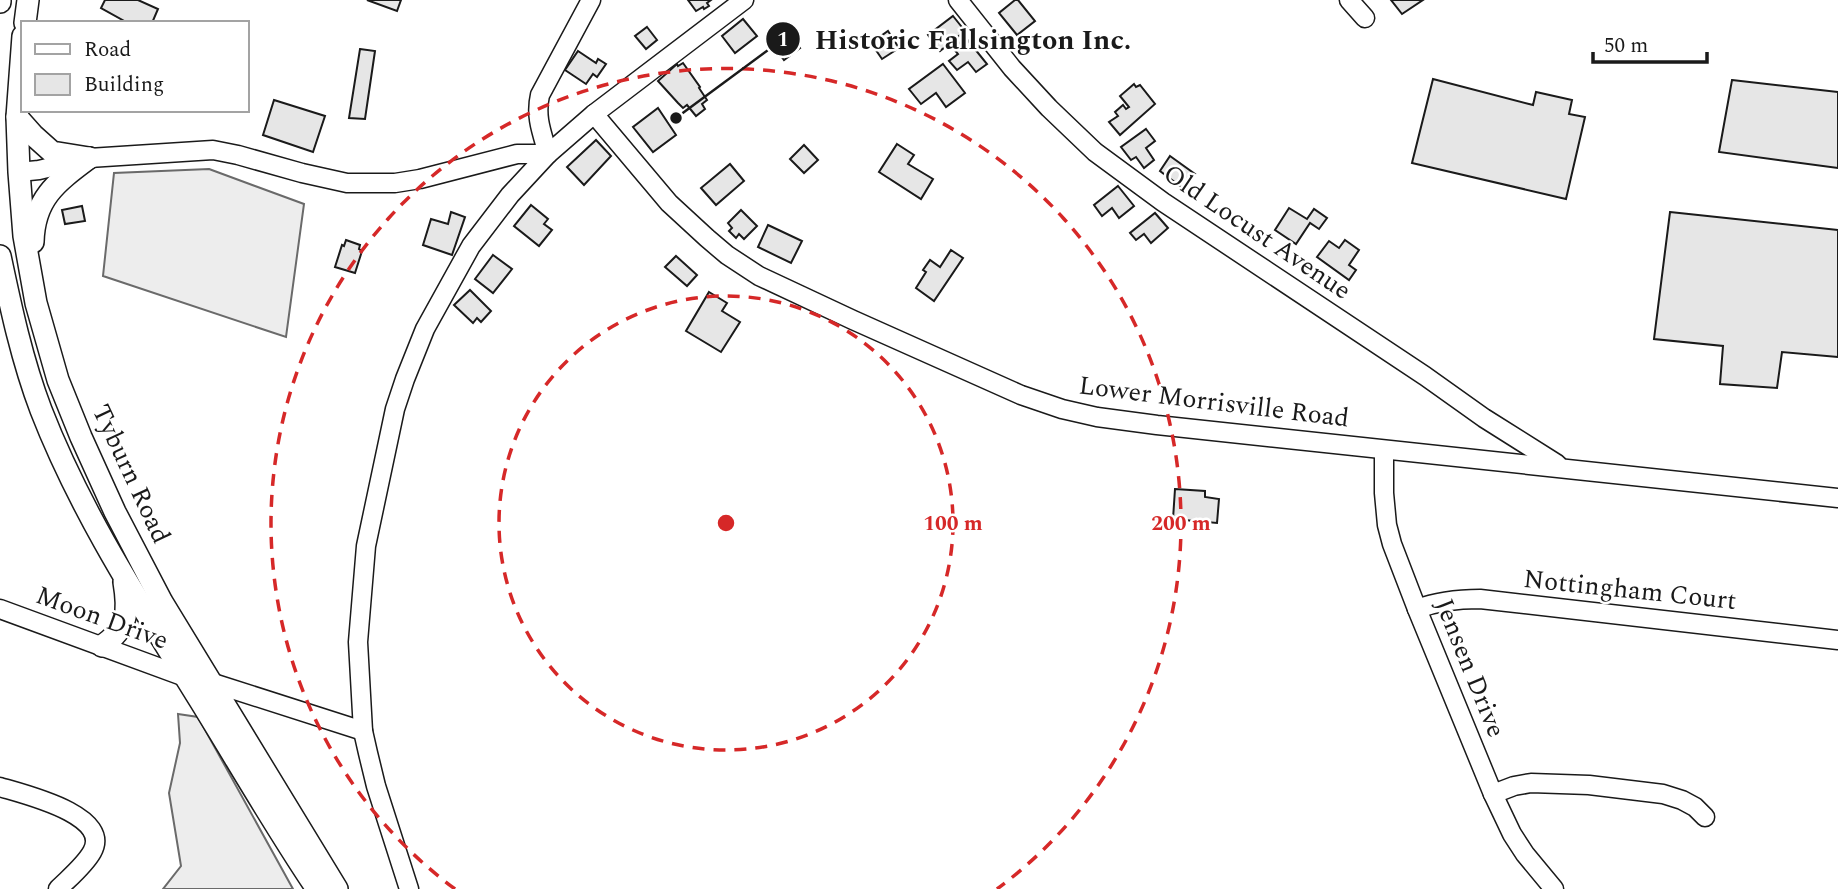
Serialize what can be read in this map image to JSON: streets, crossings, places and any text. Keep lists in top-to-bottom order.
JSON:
{
  "streets": {
    "main road": ["Tyburn Road"],
    "street": [
      "Old Locust Avenue",
      "Lower Morrisville Road",
      "Nottingham Court",
      "Moon Drive",
      "Jensen Drive"
    ]
  },
  "crossings": [
    ["Old Locust Avenue", "Lower Morrisville Road"],
    ["Lower Morrisville Road", "Jensen Drive"],
    ["Tyburn Road", "Moon Drive"],
    ["Nottingham Court", "Jensen Drive"]
  ],
  "places": ["Historic Fallsington Inc."],
  "legend": ["Road", "Building"],
  "scale_bar": "50 m",
  "rings": ["100 m", "200 m"]
}
